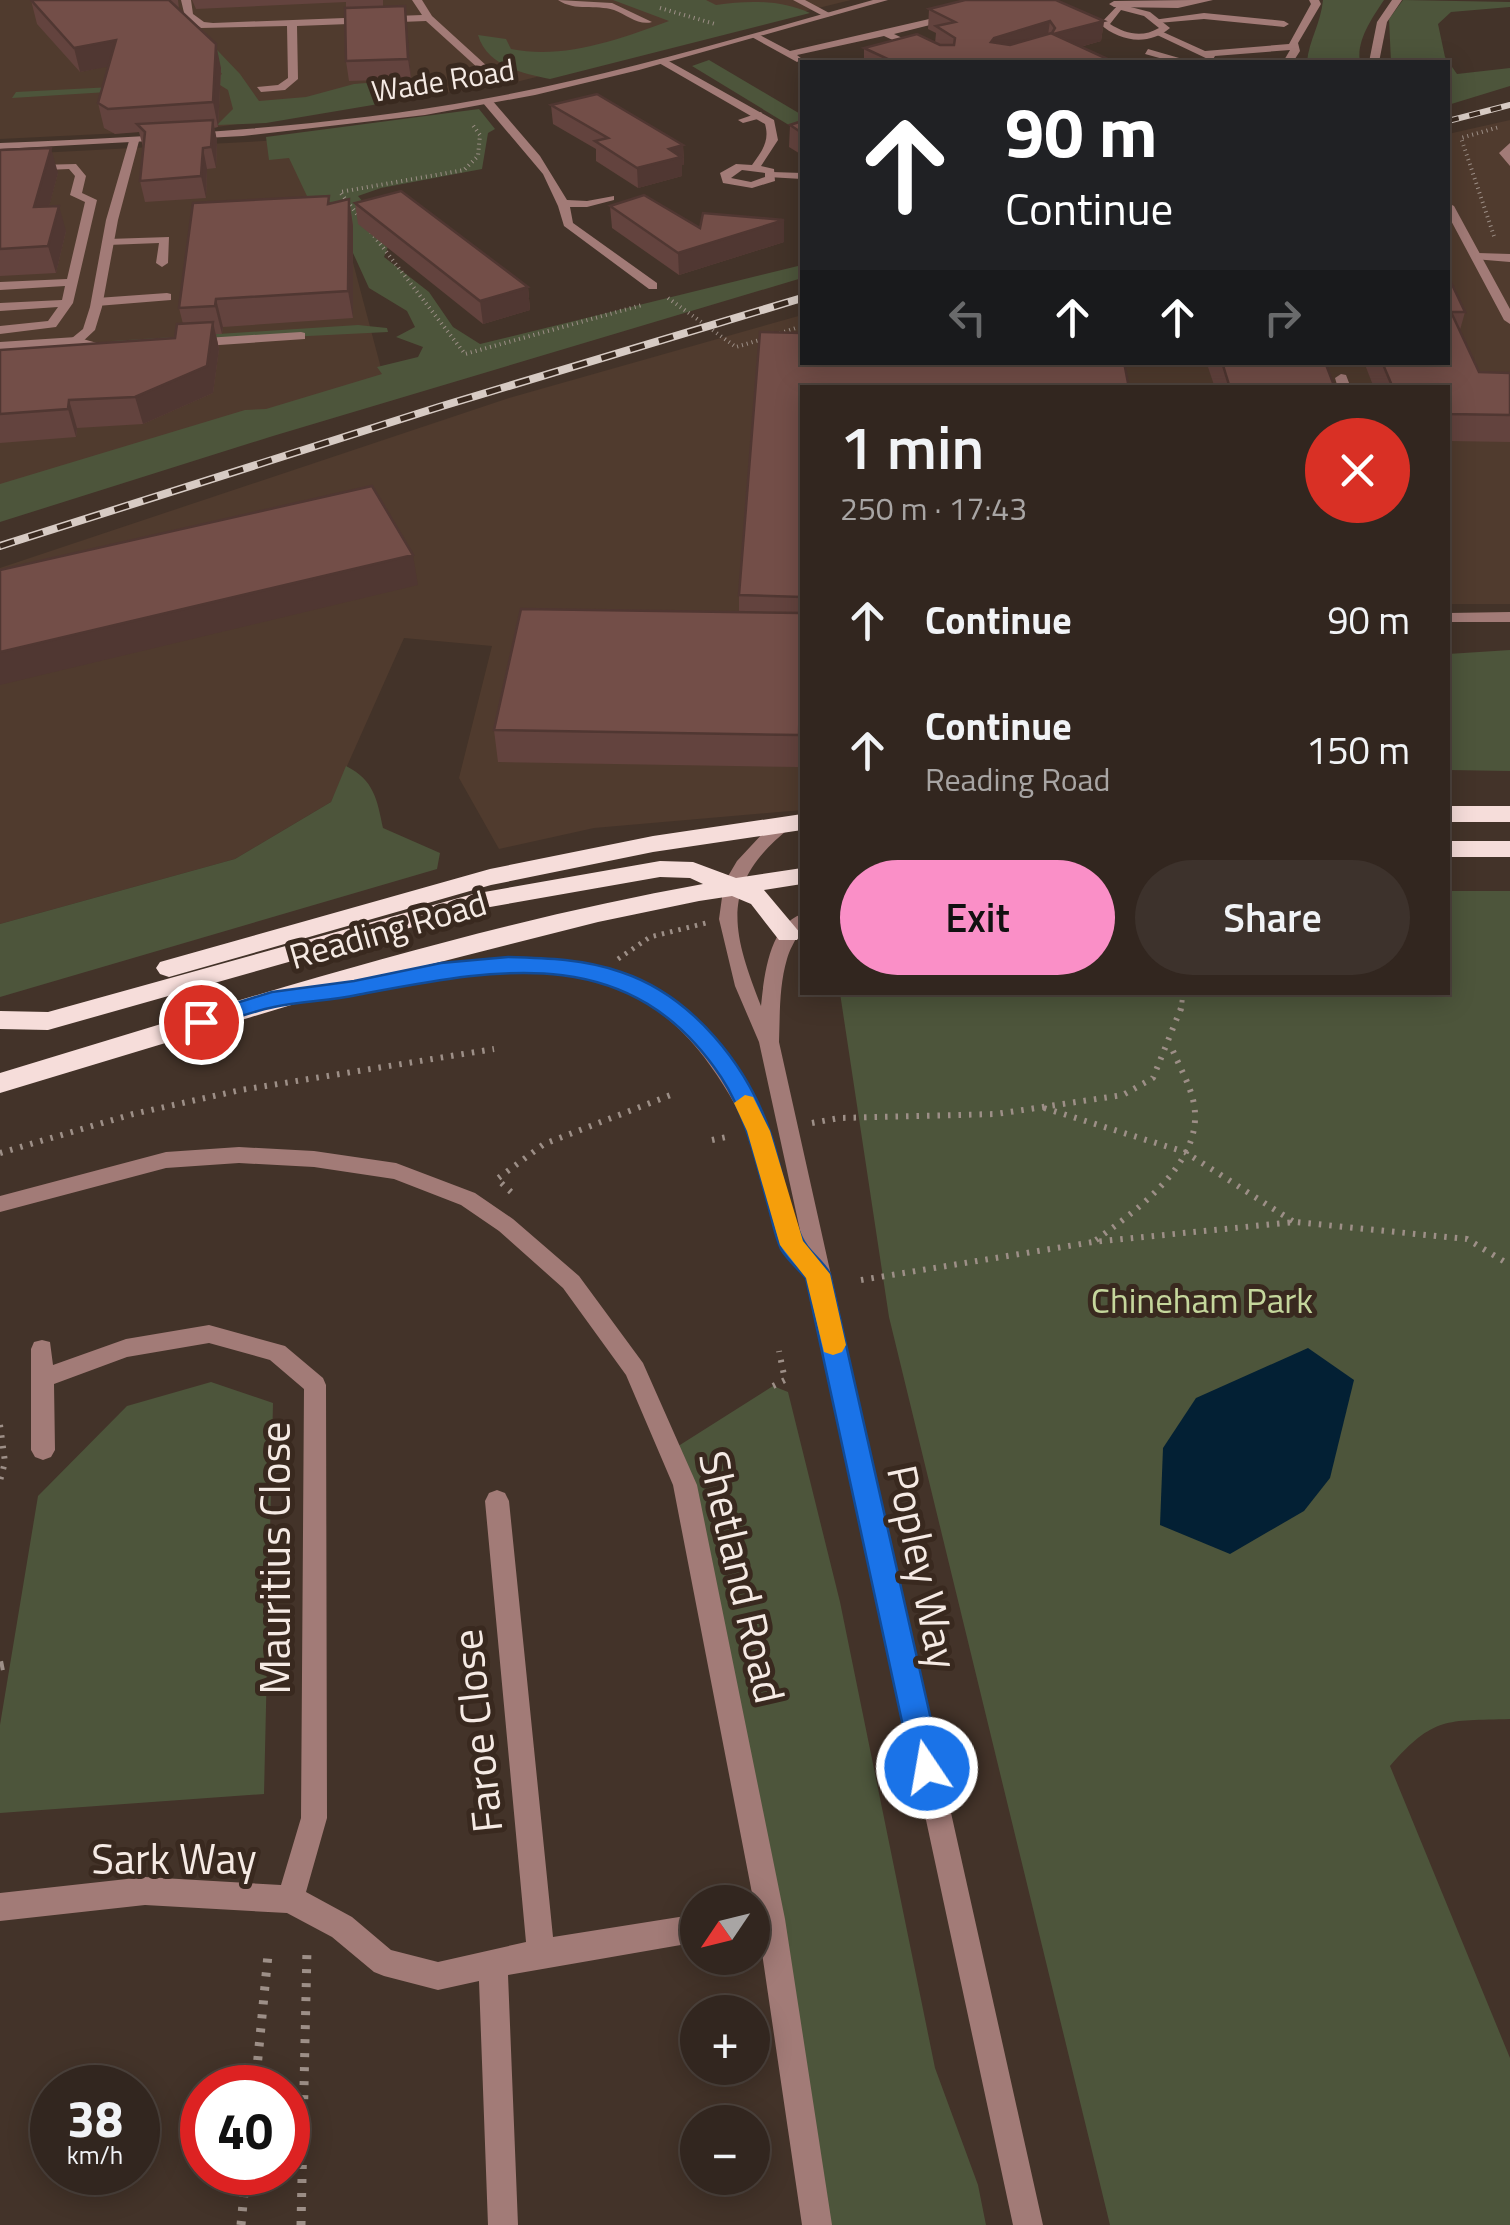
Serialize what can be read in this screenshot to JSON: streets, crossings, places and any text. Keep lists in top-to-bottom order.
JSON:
{
  "streets": {
    "highway": ["Reading Road"],
    "street": [
      "Wade Road",
      "Mauritius Close",
      "Popley Way",
      "Shetland Road",
      "Faroe Close",
      "Sark Way"
    ]
  },
  "crossings": [
    ["Reading Road", "Popley Way"],
    ["Mauritius Close", "Sark Way"]
  ],
  "parks": ["Chineham Park"],
  "north": "bottom left",
  "page": {
    "turn": ["90 m", "Continue"],
    "heading": ["1 min", "250 m · 17:43"],
    "list": [
      {
        "name": "Continue",
        "value": "90 m"
      },
      {
        "name": "Continue",
        "note": "Reading Road",
        "value": "150 m"
      }
    ],
    "buttons": ["Exit", "Share"],
    "map_buttons": ["+", "−"],
    "speed": "38 km/h",
    "limit": "40"
  }
}
